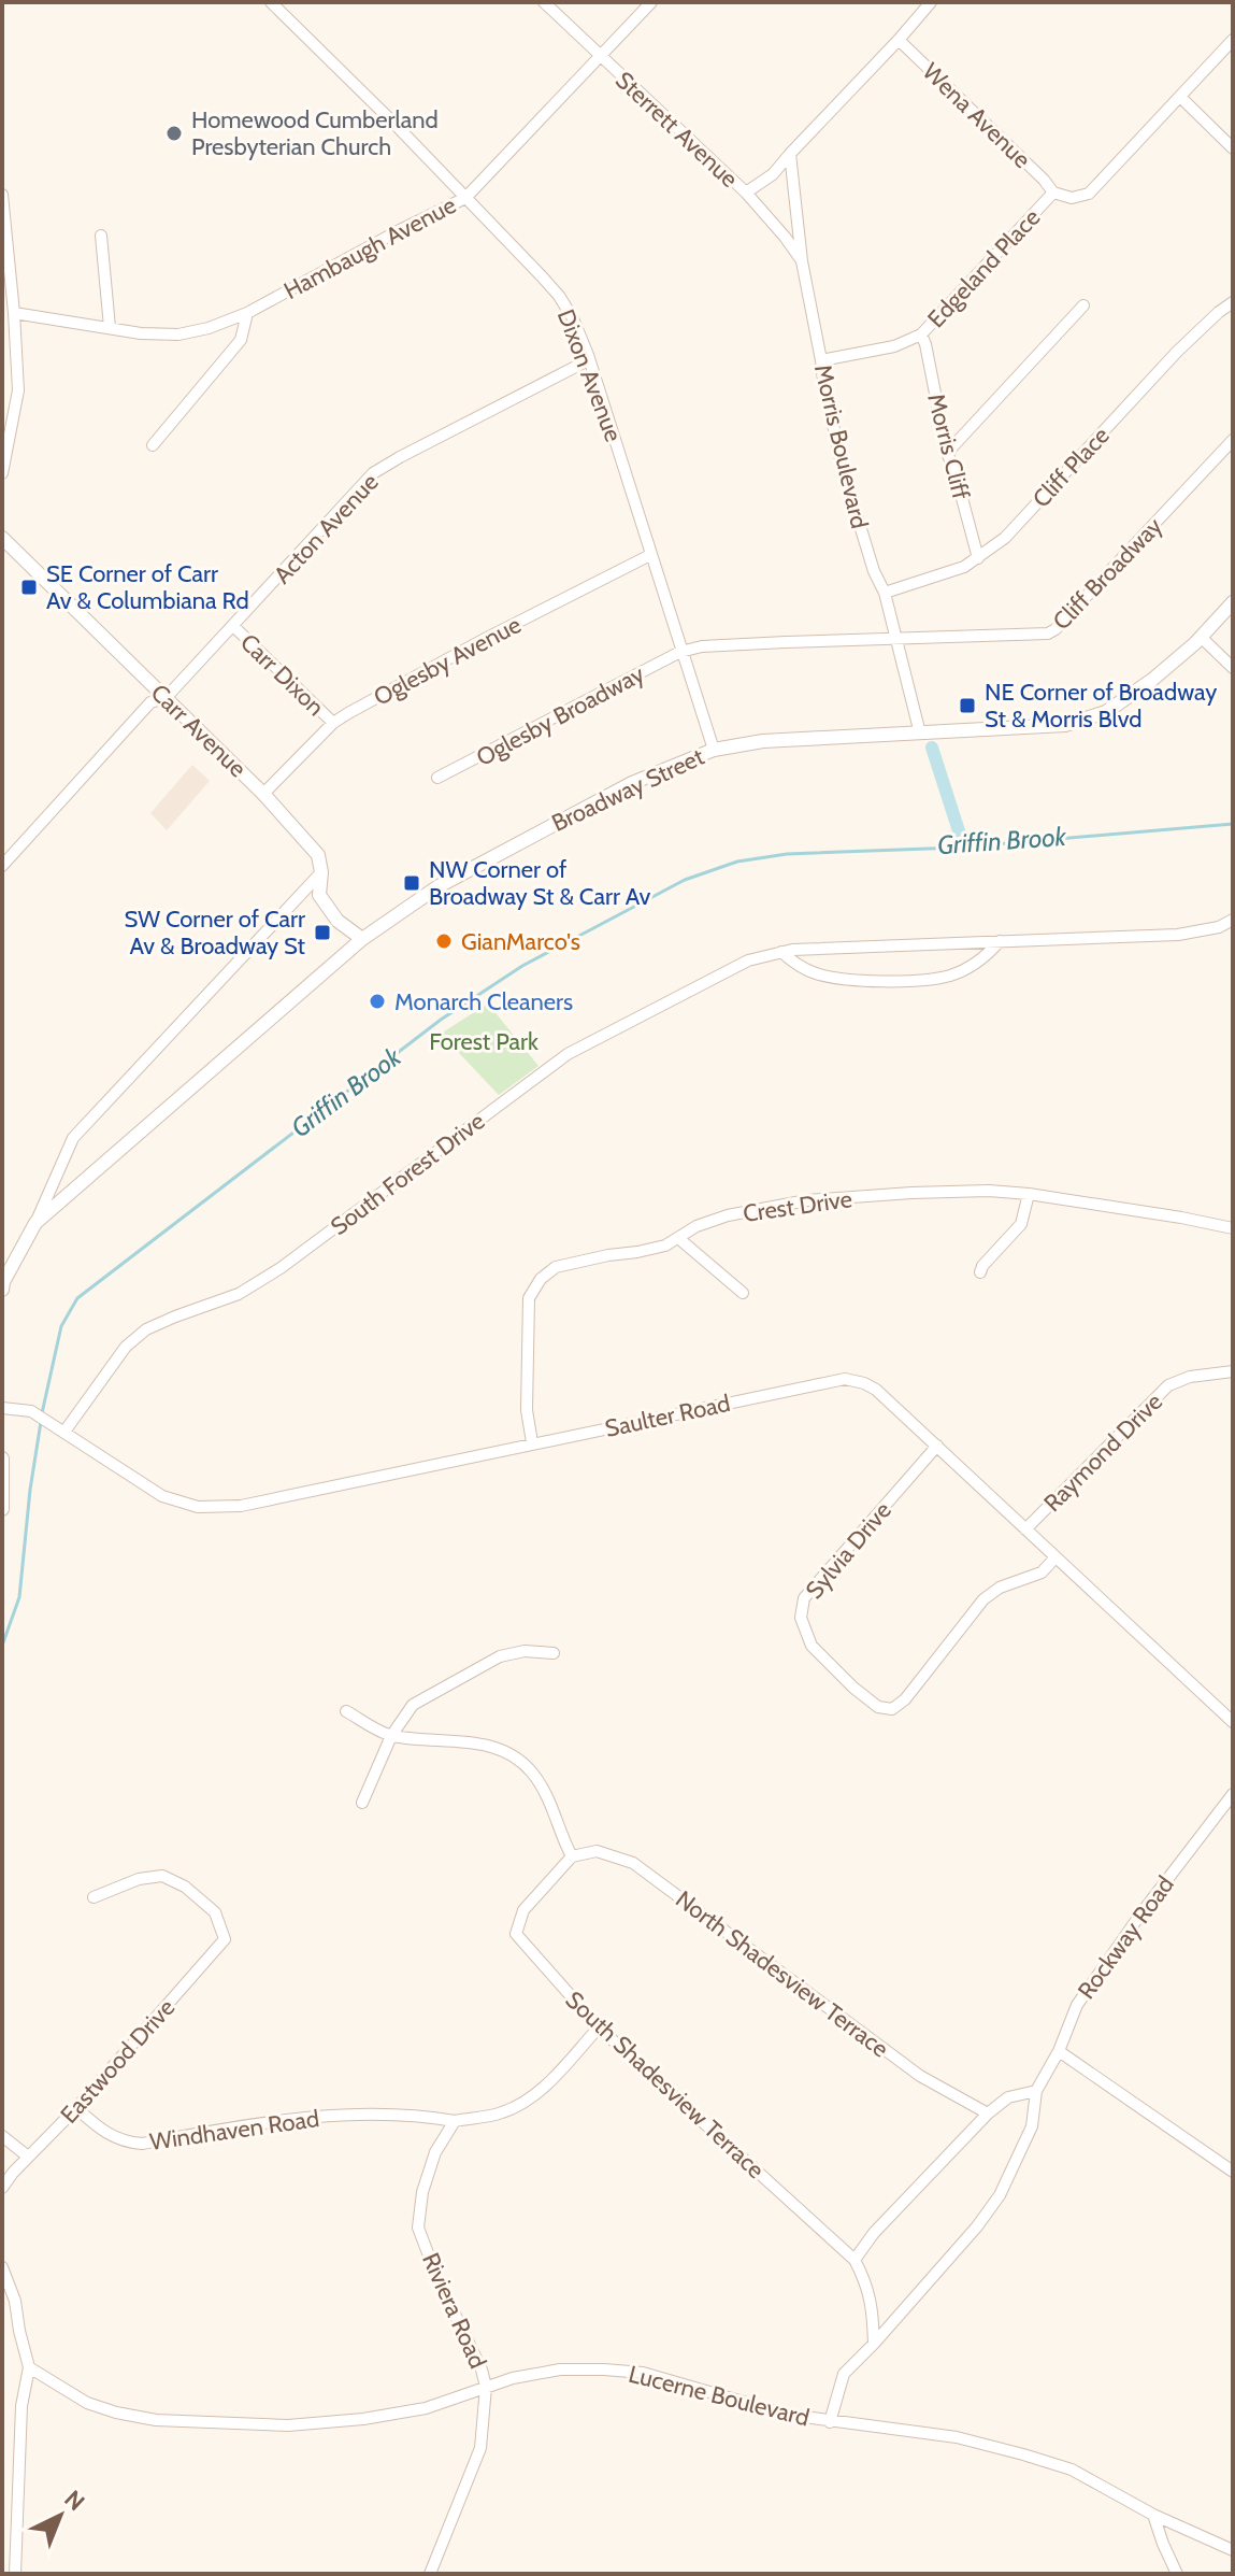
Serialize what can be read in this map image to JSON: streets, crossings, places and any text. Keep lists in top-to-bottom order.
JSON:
{
  "streets": {
    "street": [
      "Wena Avenue",
      "Sterrett Avenue",
      "Hambaugh Avenue",
      "Edgeland Place",
      "Dixon Avenue",
      "Morris Boulevard",
      "Morris Cliff",
      "Cliff Place",
      "Acton Avenue",
      "Cliff Broadway",
      "Oglesby Avenue",
      "Carr Dixon",
      "Oglesby Broadway",
      "Carr Avenue",
      "Broadway Street",
      "South Forest Drive",
      "Crest Drive",
      "Saulter Road",
      "Raymond Drive",
      "Sylvia Drive",
      "Rockway Road",
      "North Shadesview Terrace",
      "Eastwood Drive",
      "South Shadesview Terrace",
      "Windhaven Road",
      "Riviera Road",
      "Lucerne Boulevard"
    ]
  },
  "crossings": [
    ["Wena Avenue", "Edgeland Place"],
    ["Sterrett Avenue", "Hambaugh Avenue"],
    ["Sterrett Avenue", "Morris Boulevard"],
    ["Hambaugh Avenue", "Dixon Avenue"],
    ["Edgeland Place", "Morris Boulevard"],
    ["Edgeland Place", "Morris Cliff"],
    ["Dixon Avenue", "Acton Avenue"],
    ["Dixon Avenue", "Cliff Broadway"],
    ["Dixon Avenue", "Oglesby Avenue"],
    ["Dixon Avenue", "Oglesby Broadway"],
    ["Dixon Avenue", "Broadway Street"],
    ["Morris Boulevard", "Cliff Place"],
    ["Morris Boulevard", "Cliff Broadway"],
    ["Morris Boulevard", "Broadway Street"],
    ["Morris Cliff", "Cliff Place"],
    ["Acton Avenue", "Carr Dixon"],
    ["Acton Avenue", "Carr Avenue"],
    ["Cliff Broadway", "Oglesby Broadway"],
    ["Oglesby Avenue", "Carr Dixon"],
    ["Oglesby Avenue", "Carr Avenue"],
    ["Carr Avenue", "Broadway Street"],
    ["South Forest Drive", "Saulter Road"],
    ["Crest Drive", "Saulter Road"],
    ["Saulter Road", "Raymond Drive"],
    ["Saulter Road", "Sylvia Drive"],
    ["Rockway Road", "Lucerne Boulevard"],
    ["North Shadesview Terrace", "South Shadesview Terrace"],
    ["Eastwood Drive", "Windhaven Road"],
    ["Windhaven Road", "Riviera Road"],
    ["Riviera Road", "Lucerne Boulevard"]
  ],
  "water": ["Griffin Brook"],
  "parks": ["Forest Park"],
  "places": {
    "other": ["Homewood Cumberland Presbyterian Church", "GianMarco's", "Monarch Cleaners"],
    "transit": [
      "SE Corner of Carr Av & Columbiana Rd",
      "NE Corner of Broadway St & Morris Blvd",
      "NW Corner of Broadway St & Carr Av",
      "SW Corner of Carr Av & Broadway St"
    ]
  },
  "north": "top right"
}
